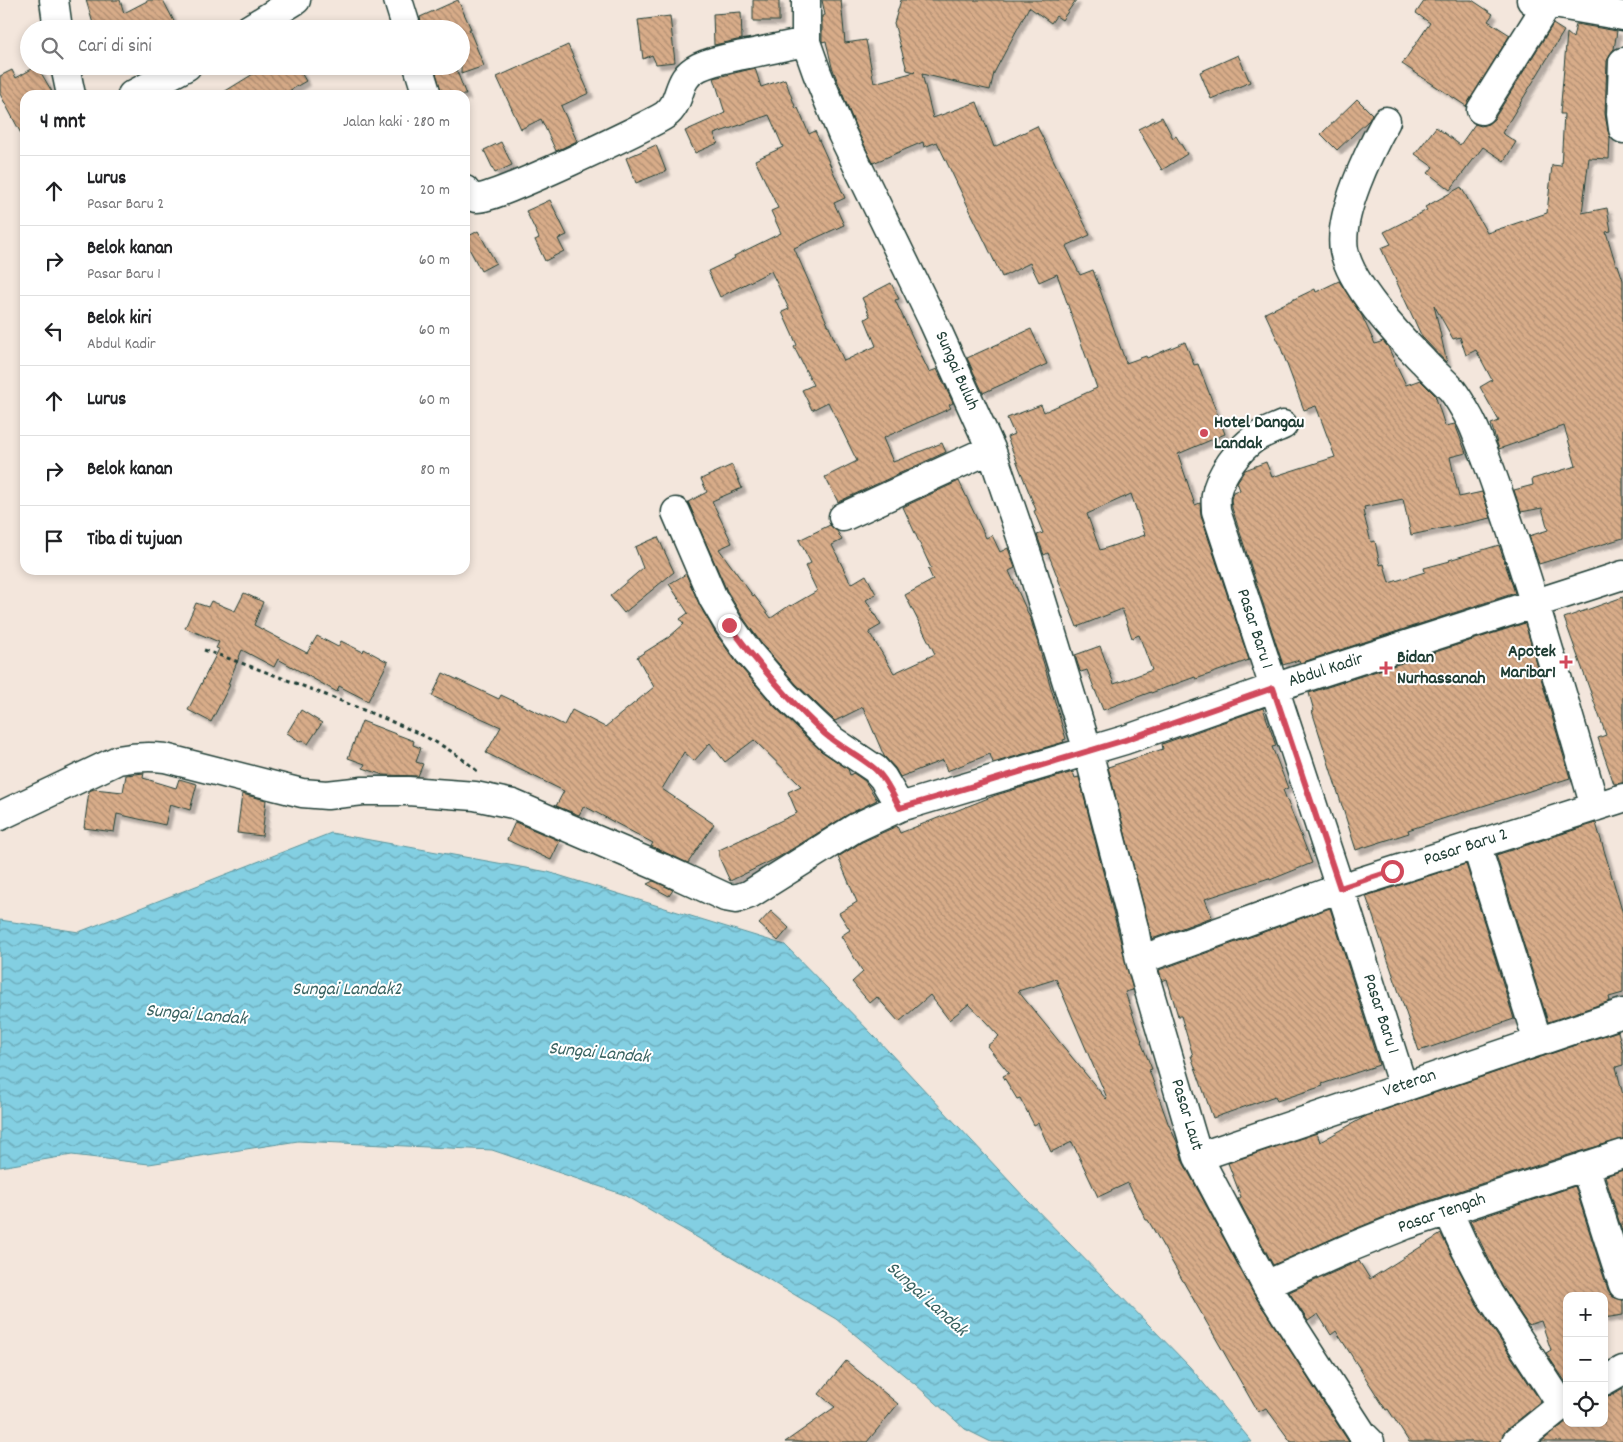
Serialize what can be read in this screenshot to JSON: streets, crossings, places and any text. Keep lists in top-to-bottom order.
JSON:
{
  "streets": {
    "street": [
      "Sungai Buluh",
      "Pasar Baru 1",
      "Abdul Kadir",
      "Pasar Baru 2",
      "Veteran",
      "Pasar Laut",
      "Pasar Tengah"
    ]
  },
  "crossings": [
    ["Sungai Buluh", "Abdul Kadir"],
    ["Sungai Buluh", "Pasar Laut"],
    ["Pasar Baru 1", "Abdul Kadir"],
    ["Pasar Baru 1", "Pasar Baru 2"],
    ["Pasar Baru 1", "Veteran"],
    ["Abdul Kadir", "Pasar Laut"],
    ["Pasar Baru 2", "Pasar Laut"],
    ["Veteran", "Pasar Laut"],
    ["Pasar Laut", "Pasar Tengah"]
  ],
  "water": ["Sungai Landak2", "Sungai Landak"],
  "places": {
    "other": ["Hotel Dangau Landak"],
    "health": ["Apotek Maribar1", "Bidan Nurhassanah"]
  },
  "page": {
    "search": "Cari di sini",
    "heading": ["4 mnt", "Jalan kaki · 280 m"],
    "list": [
      ["Lurus", "Pasar Baru 2", "20 m"],
      ["Belok kanan", "Pasar Baru 1", "60 m"],
      ["Belok kiri", "Abdul Kadir", "60 m"],
      ["Lurus", "60 m"],
      ["Belok kanan", "80 m"],
      "Tiba di tujuan"
    ],
    "map_buttons": ["+", "−"]
  }
}
